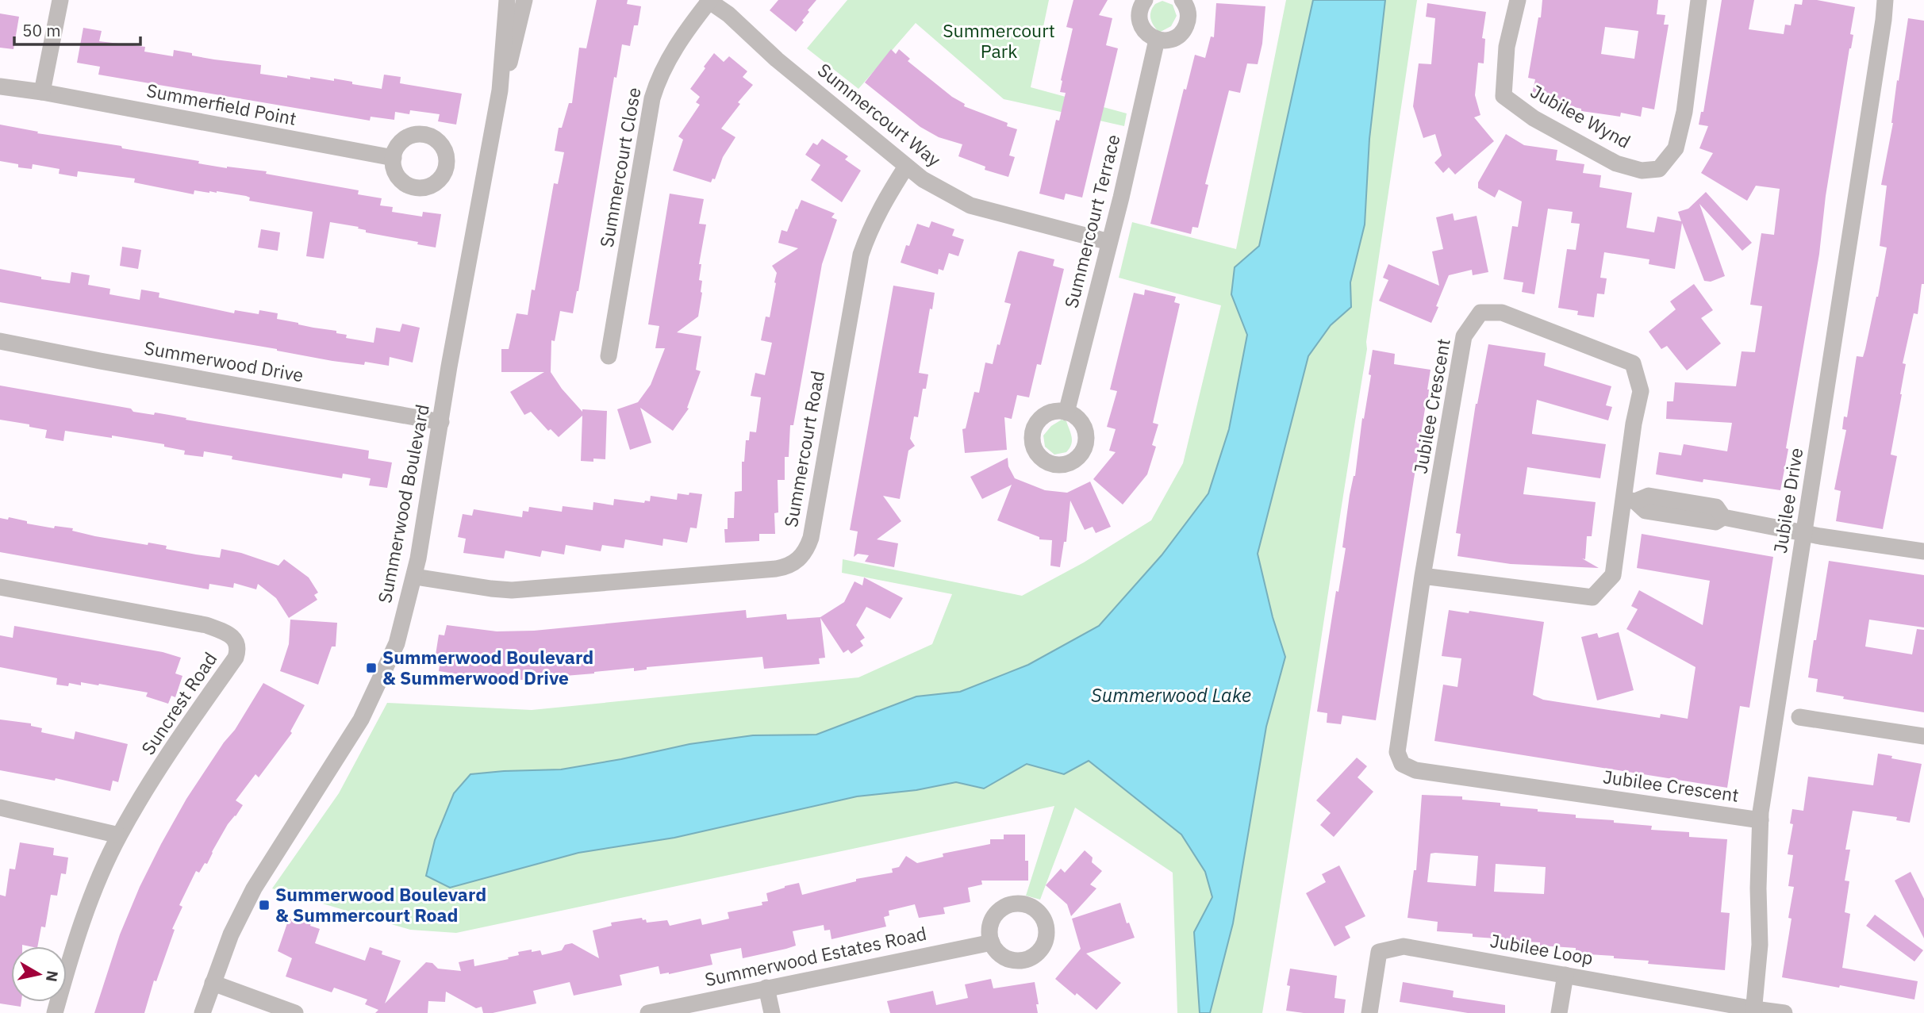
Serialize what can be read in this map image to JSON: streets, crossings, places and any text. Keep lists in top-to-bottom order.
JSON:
{
  "streets": {
    "street": [
      "Summerfield Point",
      "Summercourt Way",
      "Jubilee Wynd",
      "Summercourt Close",
      "Summercourt Terrace",
      "Summerwood Drive",
      "Jubilee Crescent",
      "Summercourt Road",
      "Jubilee Drive",
      "Summerwood Boulevard",
      "Suncrest Road",
      "Jubilee Loop",
      "Summerwood Estates Road"
    ]
  },
  "crossings": [
    ["Summercourt Way", "Summercourt Close"],
    ["Summercourt Way", "Summercourt Terrace"],
    ["Summercourt Way", "Summercourt Road"],
    ["Summerwood Drive", "Summerwood Boulevard"],
    ["Jubilee Crescent", "Jubilee Drive"],
    ["Summercourt Road", "Summerwood Boulevard"],
    ["Jubilee Drive", "Jubilee Loop"]
  ],
  "water": ["Summerwood Lake"],
  "parks": ["Summercourt Park"],
  "places": {
    "transit": ["Summerwood Boulevard & Summerwood Drive", "Summerwood Boulevard & Summercourt Road"]
  },
  "scale_bar": "50 m",
  "north": "right"
}
